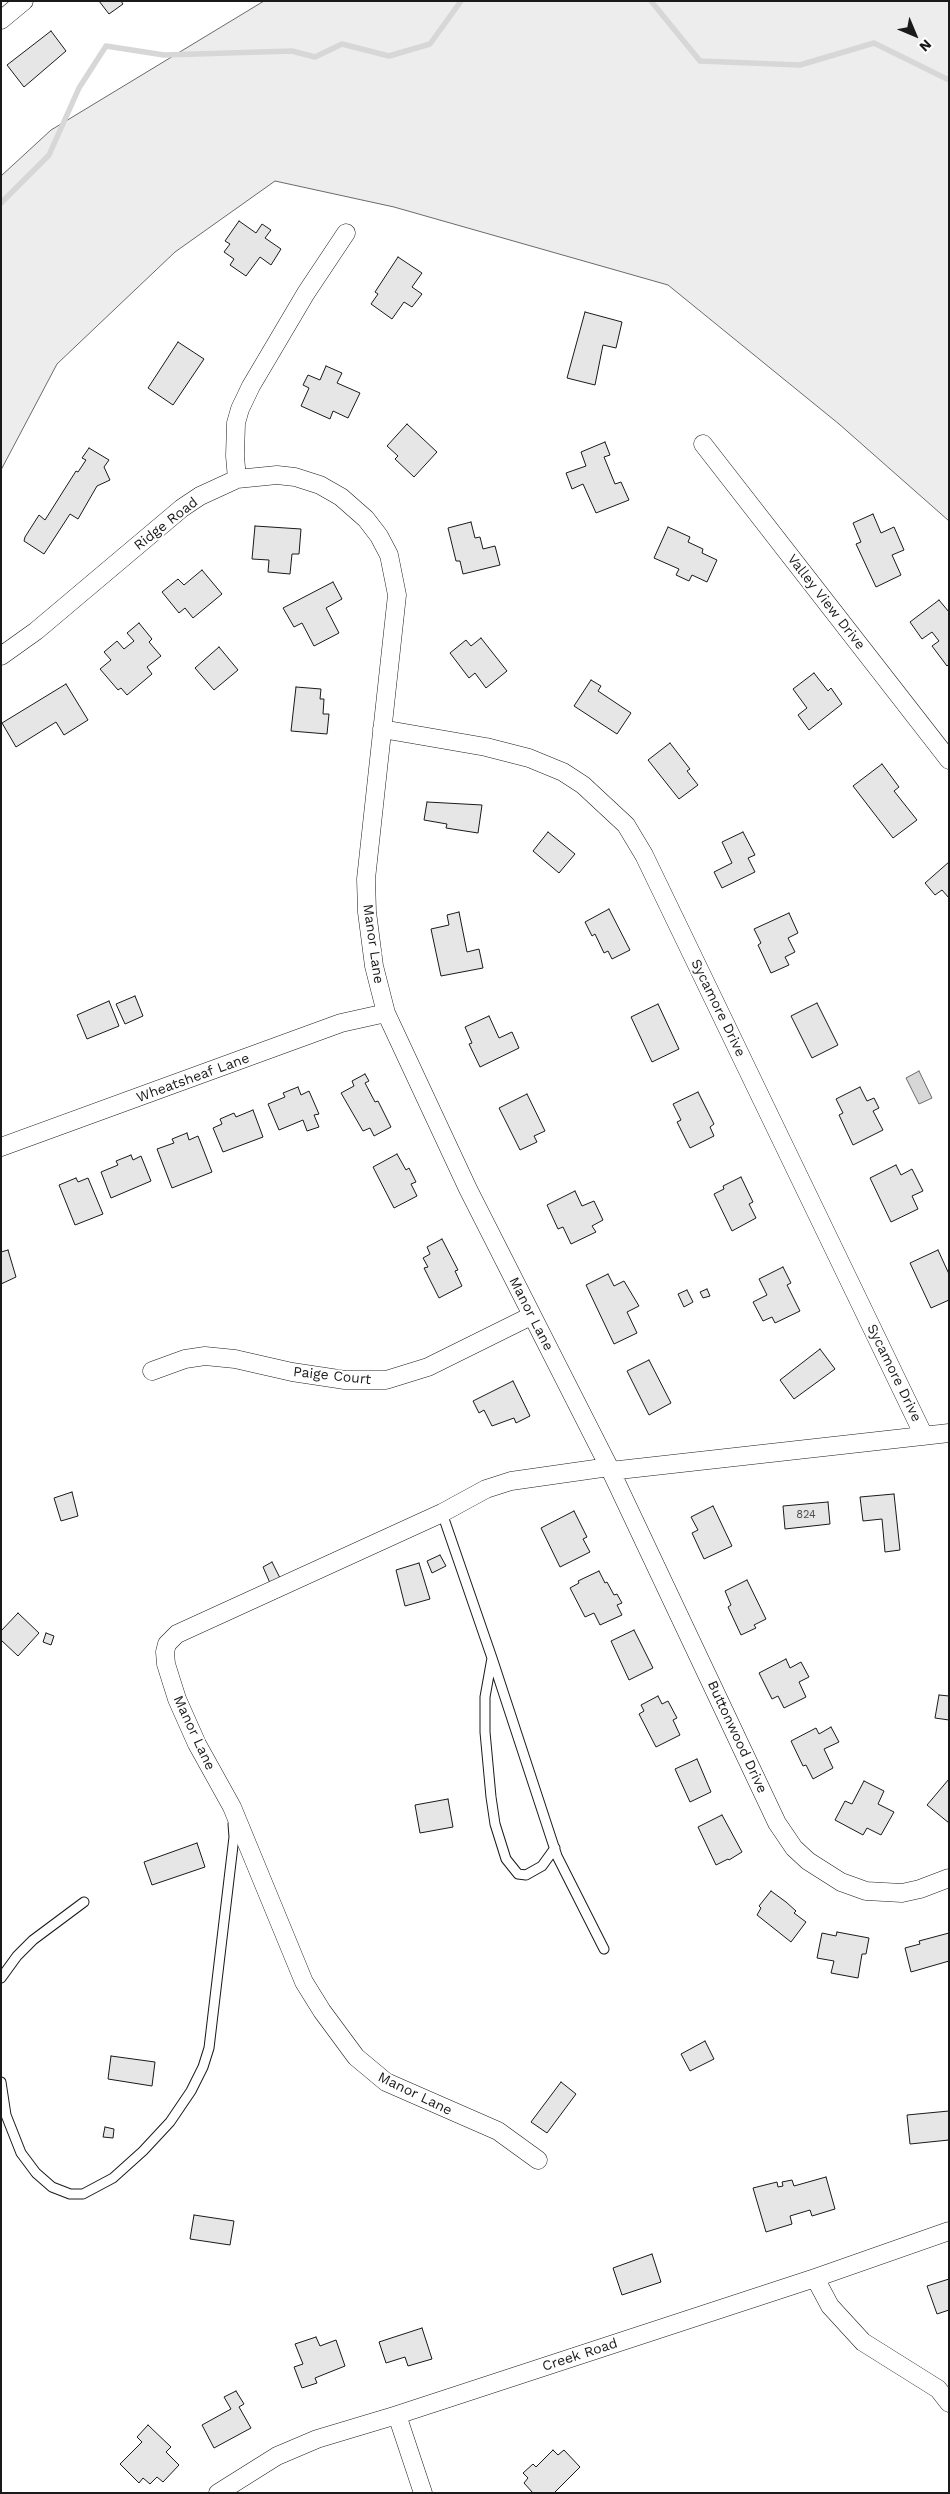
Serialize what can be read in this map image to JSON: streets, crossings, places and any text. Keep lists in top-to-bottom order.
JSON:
{
  "streets": {
    "street": [
      "Ridge Road",
      "Valley View Drive",
      "Manor Lane",
      "Sycamore Drive",
      "Wheatsheaf Lane",
      "Paige Court",
      "Buttonwood Drive",
      "Creek Road"
    ]
  },
  "crossings": [
    ["Ridge Road", "Manor Lane"],
    ["Manor Lane", "Sycamore Drive"],
    ["Manor Lane", "Wheatsheaf Lane"],
    ["Manor Lane", "Paige Court"],
    ["Manor Lane", "Buttonwood Drive"]
  ],
  "house_numbers": ["824"],
  "north": "bottom right"
}
